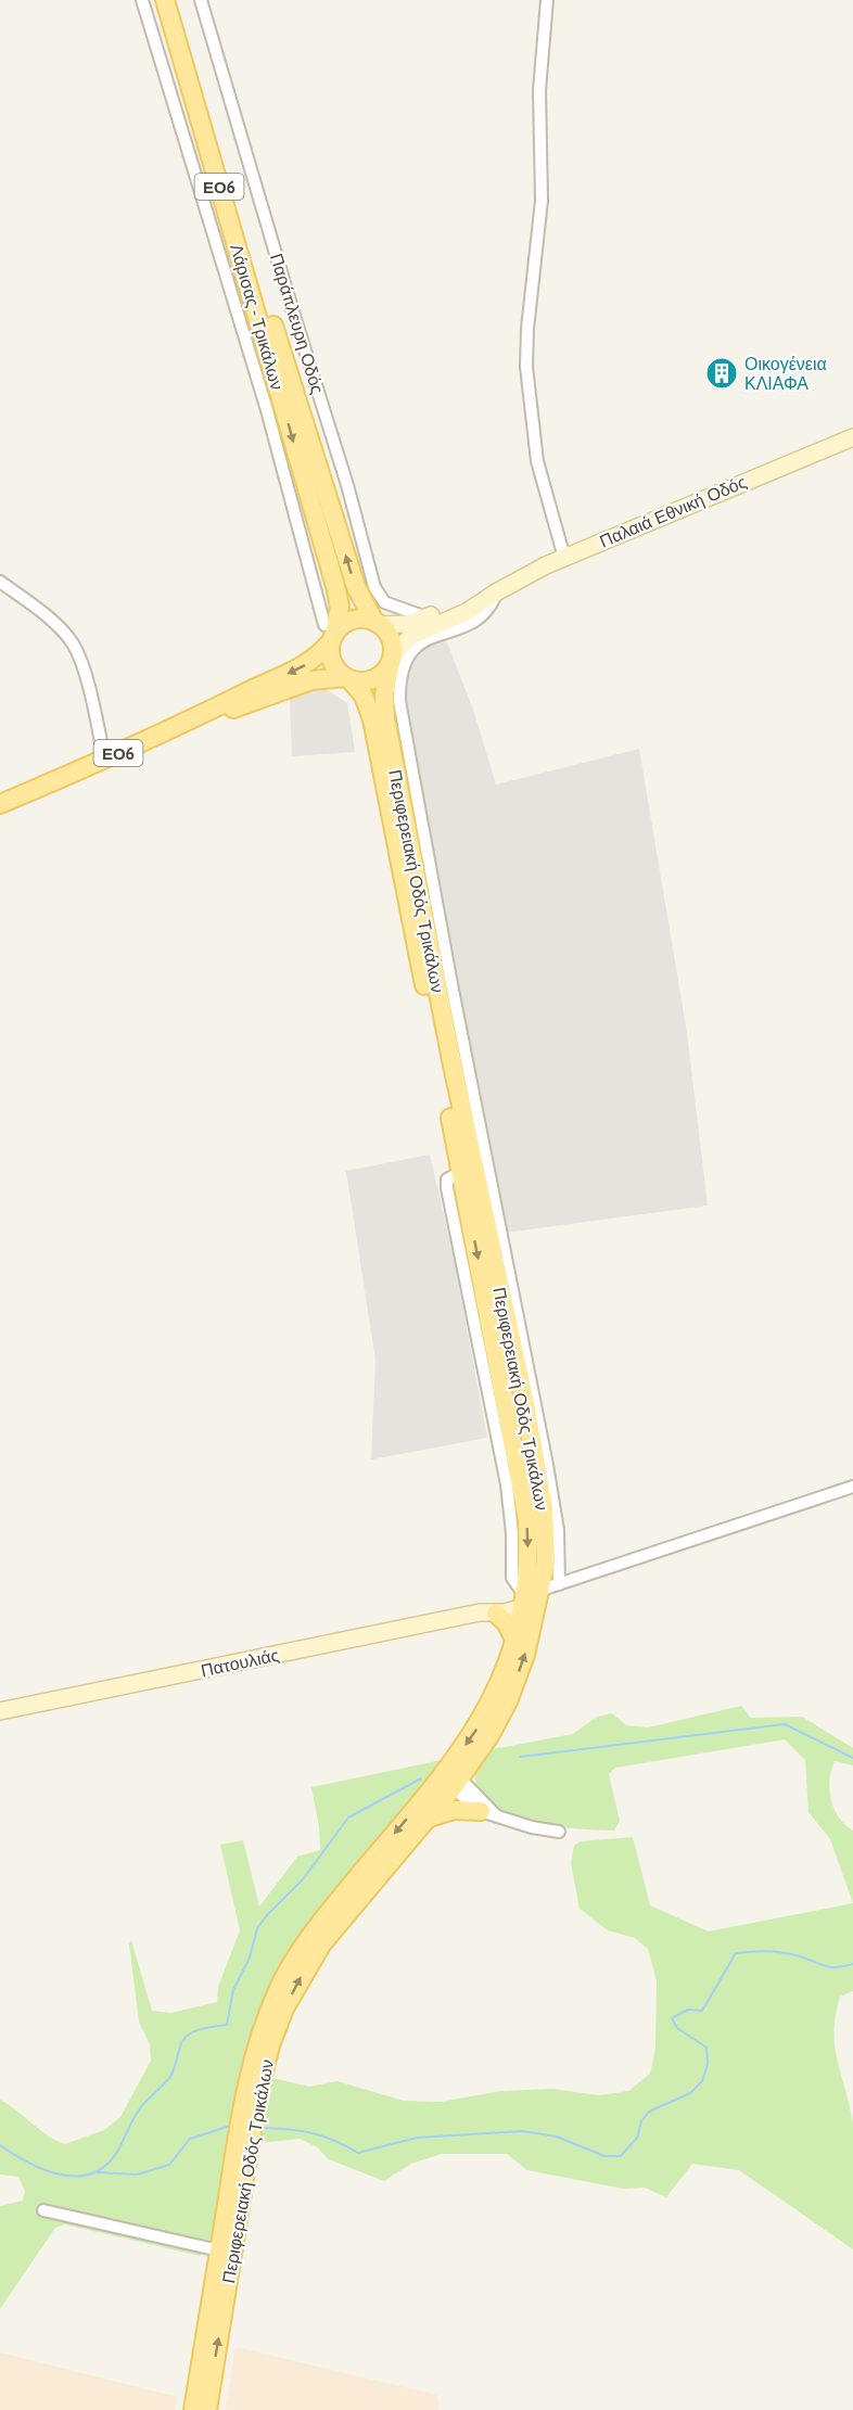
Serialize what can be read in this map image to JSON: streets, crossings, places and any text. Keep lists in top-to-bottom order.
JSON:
{
  "streets": {
    "main road": [
      "ΕΟ6",
      "Λάρισας - Τρικάλων",
      "Παλαιά Εθνική Οδός",
      "Περιφερειακή Οδός Τρικάλων",
      "Πατουλιάς"
    ],
    "street": ["Παράπλευρη Οδός"]
  },
  "crossings": [
    ["ΕΟ6", "Λάρισας - Τρικάλων"],
    ["ΕΟ6", "Παλαιά Εθνική Οδός"],
    ["ΕΟ6", "Περιφερειακή Οδός Τρικάλων"],
    ["Λάρισας - Τρικάλων", "Παλαιά Εθνική Οδός"],
    ["Λάρισας - Τρικάλων", "Περιφερειακή Οδός Τρικάλων"],
    ["Παράπλευρη Οδός", "Παλαιά Εθνική Οδός"],
    ["Παλαιά Εθνική Οδός", "Περιφερειακή Οδός Τρικάλων"],
    ["Περιφερειακή Οδός Τρικάλων", "Πατουλιάς"]
  ],
  "places": {
    "building": ["Οικογένεια ΚΛΙΑΦΑ"]
  }
}
